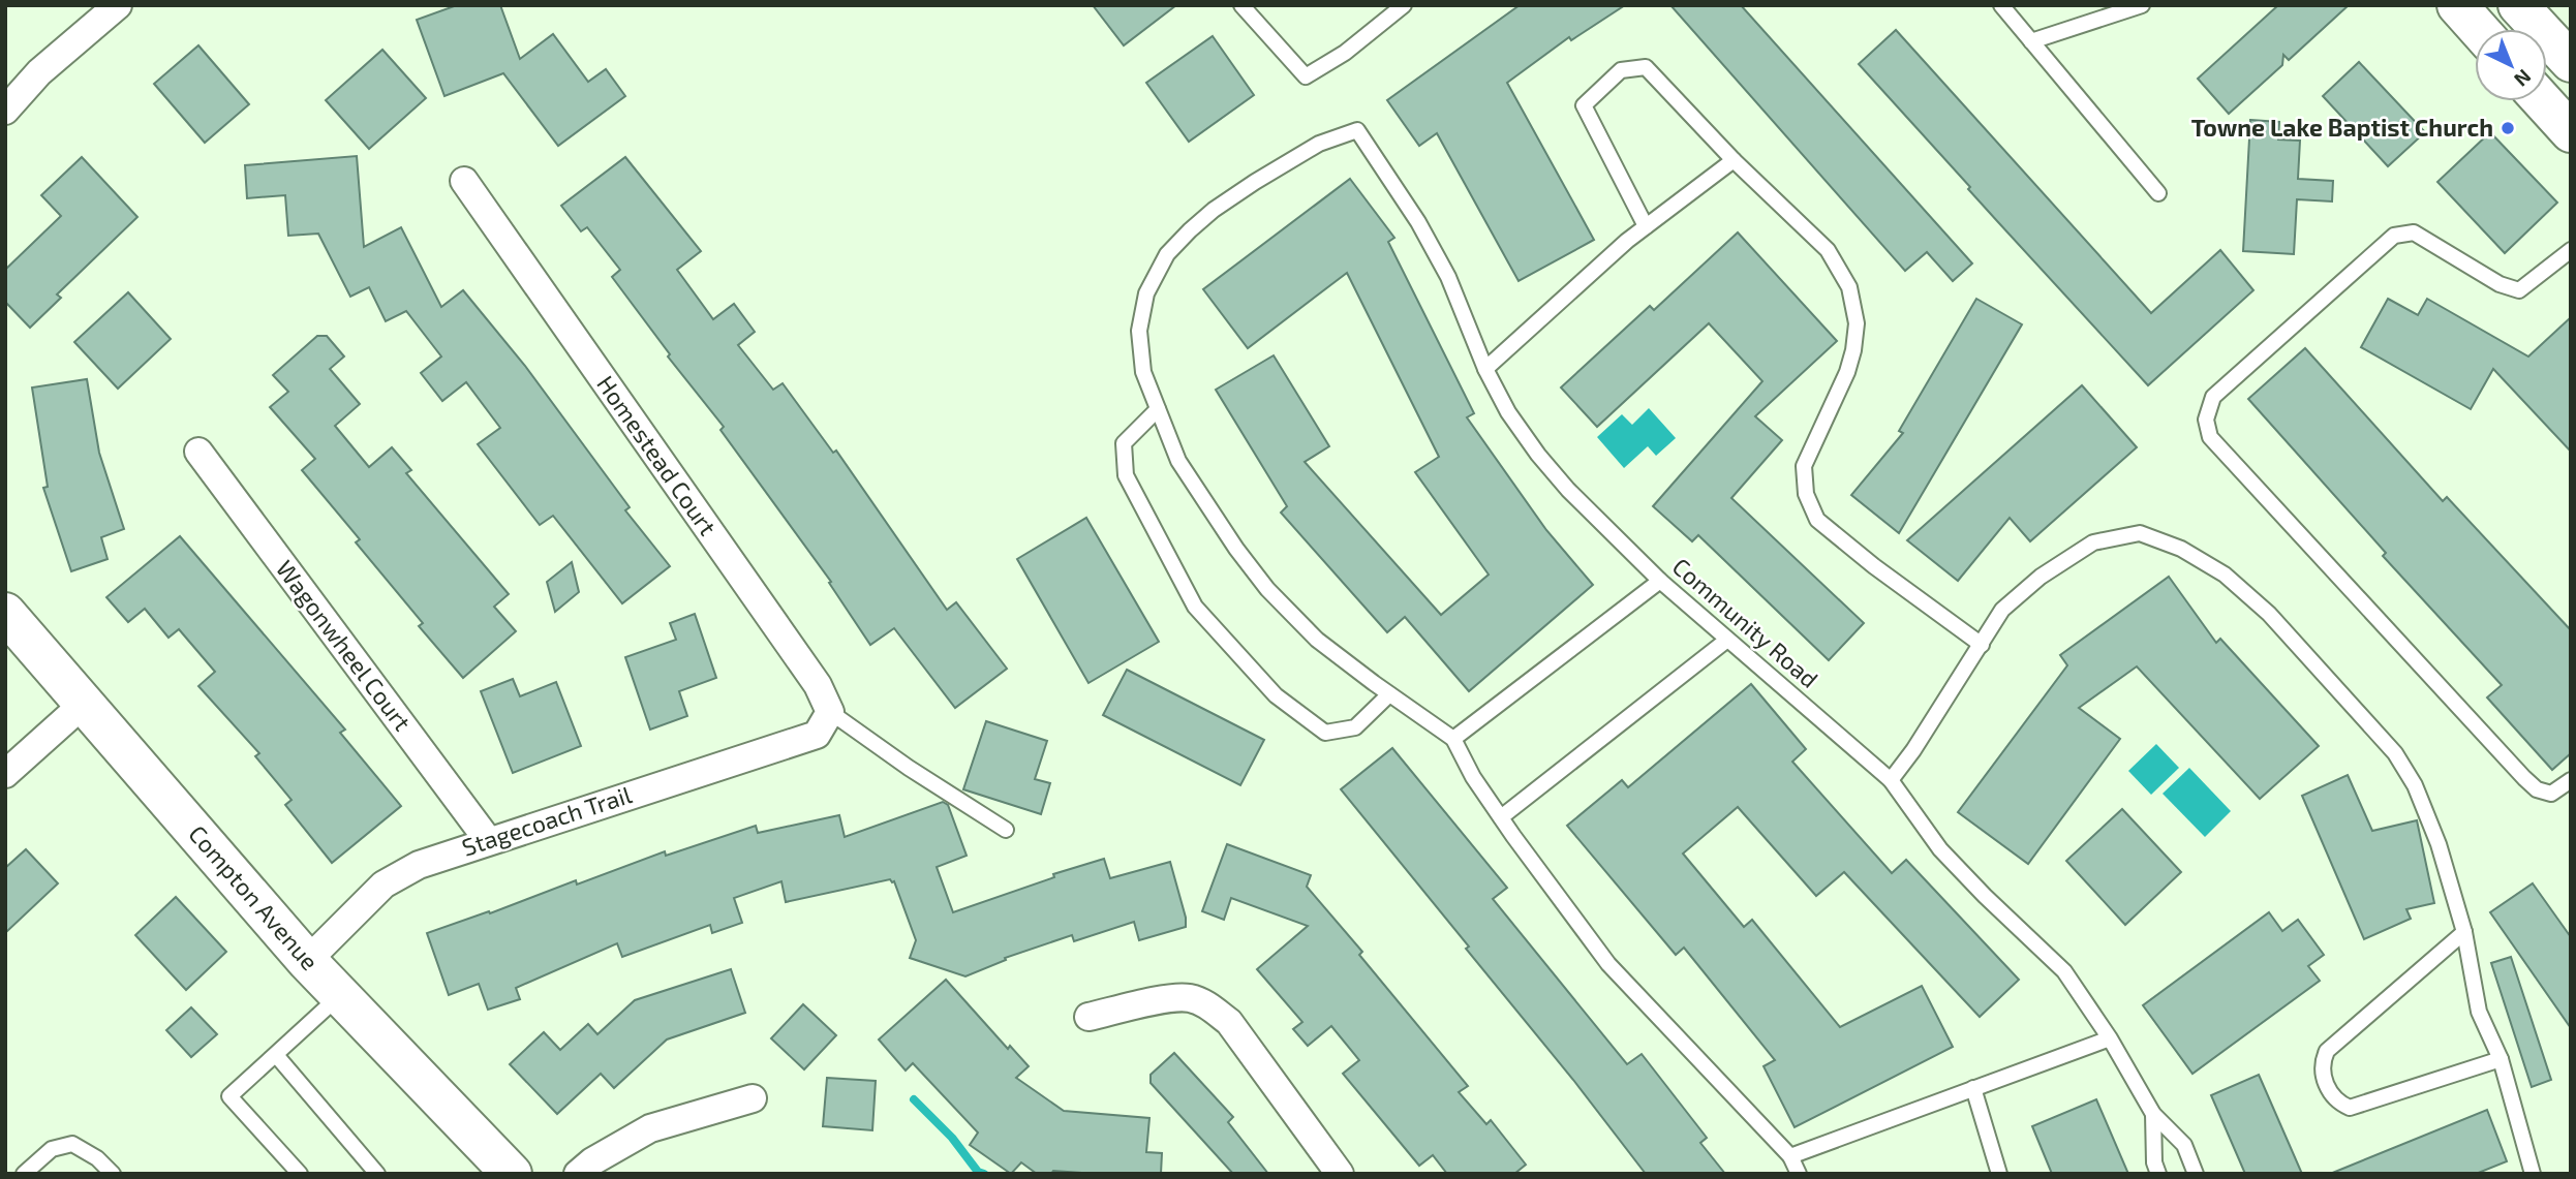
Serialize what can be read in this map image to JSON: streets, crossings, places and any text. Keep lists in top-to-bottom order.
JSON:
{
  "streets": {
    "street": [
      "Homestead Court",
      "Wagonwheel Court",
      "Stagecoach Trail",
      "Compton Avenue"
    ],
    "lane": ["Community Road"]
  },
  "crossings": [
    ["Homestead Court", "Stagecoach Trail"],
    ["Wagonwheel Court", "Stagecoach Trail"],
    ["Stagecoach Trail", "Compton Avenue"]
  ],
  "places": ["Towne Lake Baptist Church"],
  "north": "bottom right"
}
